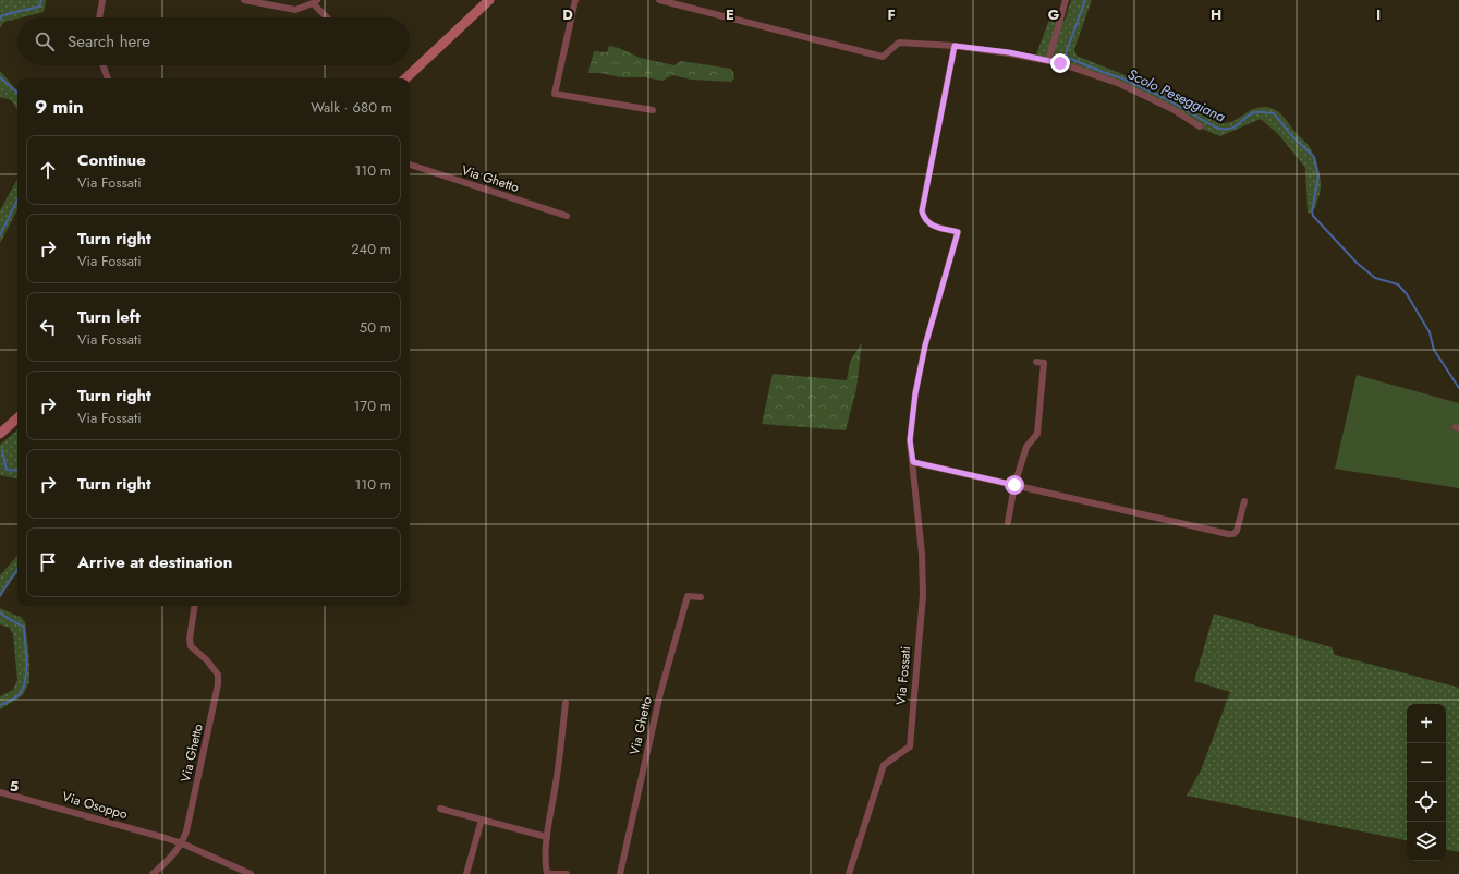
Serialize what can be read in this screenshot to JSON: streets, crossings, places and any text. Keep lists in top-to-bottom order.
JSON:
{
  "streets": {
    "street": ["Via Ghetto", "Via Fossati", "Via Osoppo"]
  },
  "crossings": [
    ["Via Ghetto", "Via Osoppo"]
  ],
  "water": ["Scolo Peseggiana"],
  "page": {
    "search": "Search here",
    "heading": ["9 min", "Walk · 680 m"],
    "list": [
      ["Continue", "Via Fossati", "110 m"],
      ["Turn right", "Via Fossati", "240 m"],
      ["Turn left", "Via Fossati", "50 m"],
      ["Turn right", "Via Fossati", "170 m"],
      ["Turn right", "110 m"],
      "Arrive at destination"
    ],
    "map_buttons": ["+", "−"]
  },
  "grid": {
    "columns": [
      "D",
      "E",
      "F",
      "G",
      "H",
      "I"
    ],
    "rows": ["5"]
  }
}
